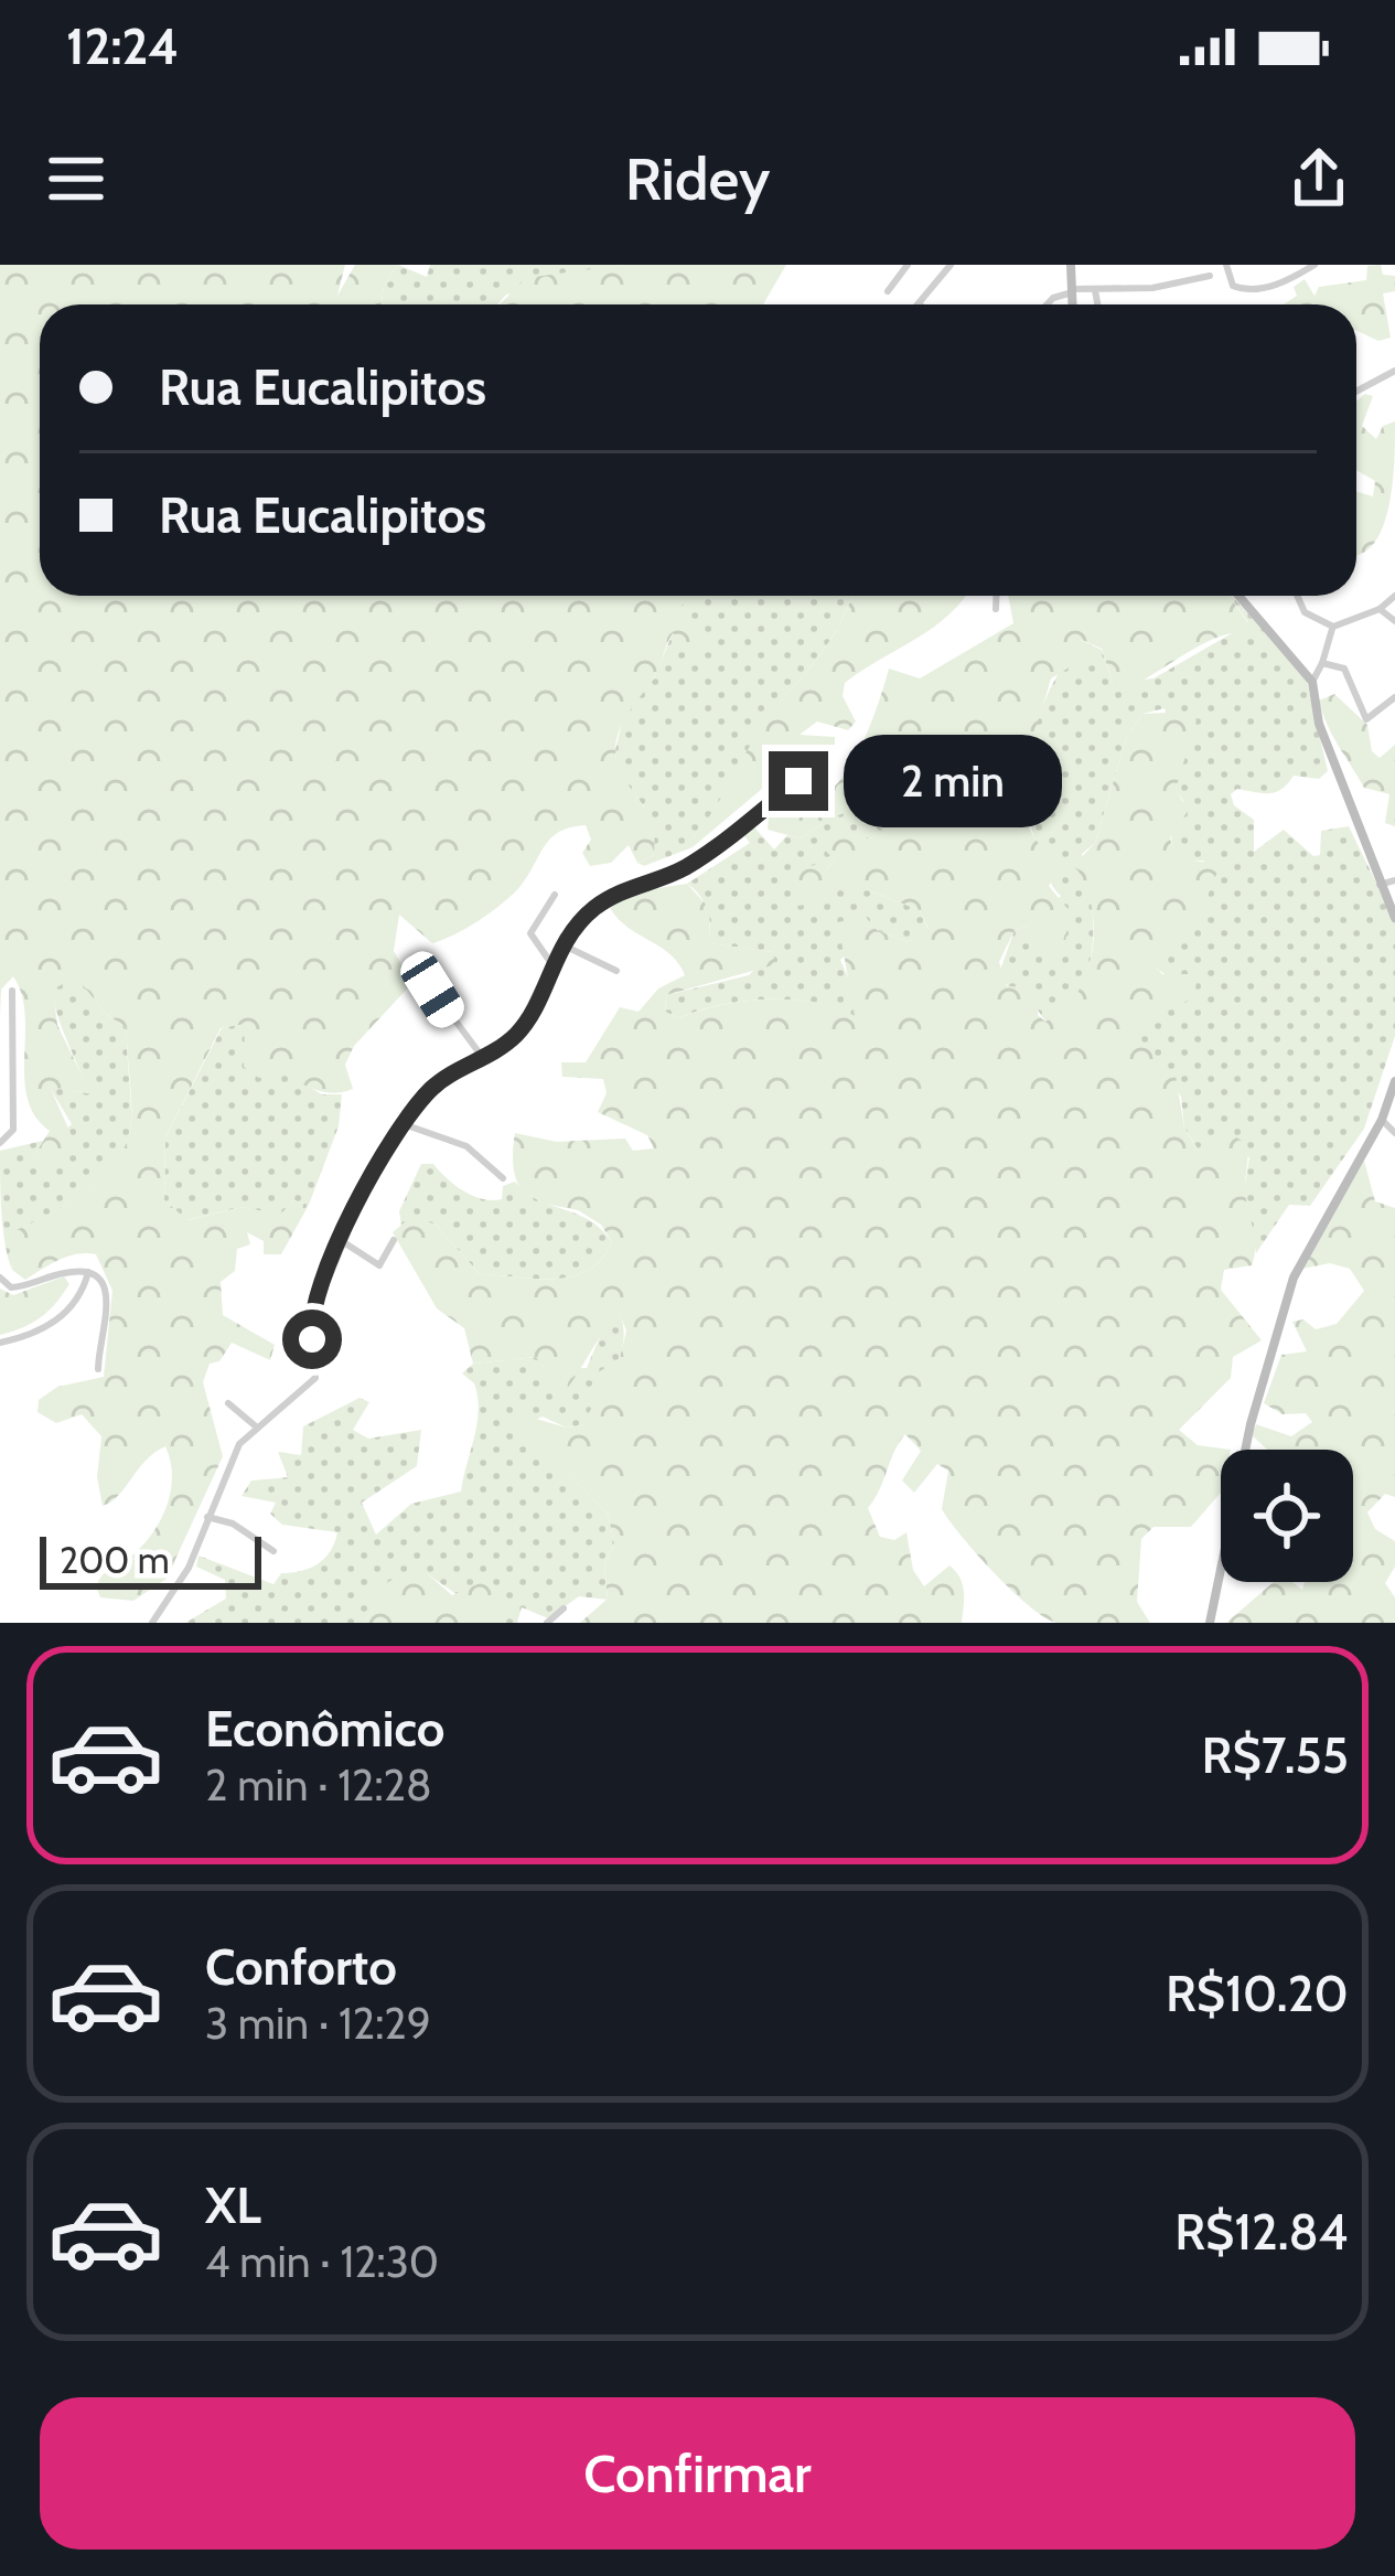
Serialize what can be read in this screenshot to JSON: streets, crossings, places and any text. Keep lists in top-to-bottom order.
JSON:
{
  "scale_bar": "200 m",
  "page": {
    "status": "12:24",
    "header": "Ridey",
    "banner": ["Rua Eucalipitos", "Rua Eucalipitos"],
    "bubble": "2 min",
    "scale": "200 m",
    "list": [
      {
        "name": "Econômico",
        "note": "2 min · 12:28",
        "value": "R$7.55"
      },
      {
        "name": "Conforto",
        "note": "3 min · 12:29",
        "value": "R$10.20"
      },
      {
        "name": "XL",
        "note": "4 min · 12:30",
        "value": "R$12.84"
      }
    ],
    "buttons": "Confirmar"
  }
}
